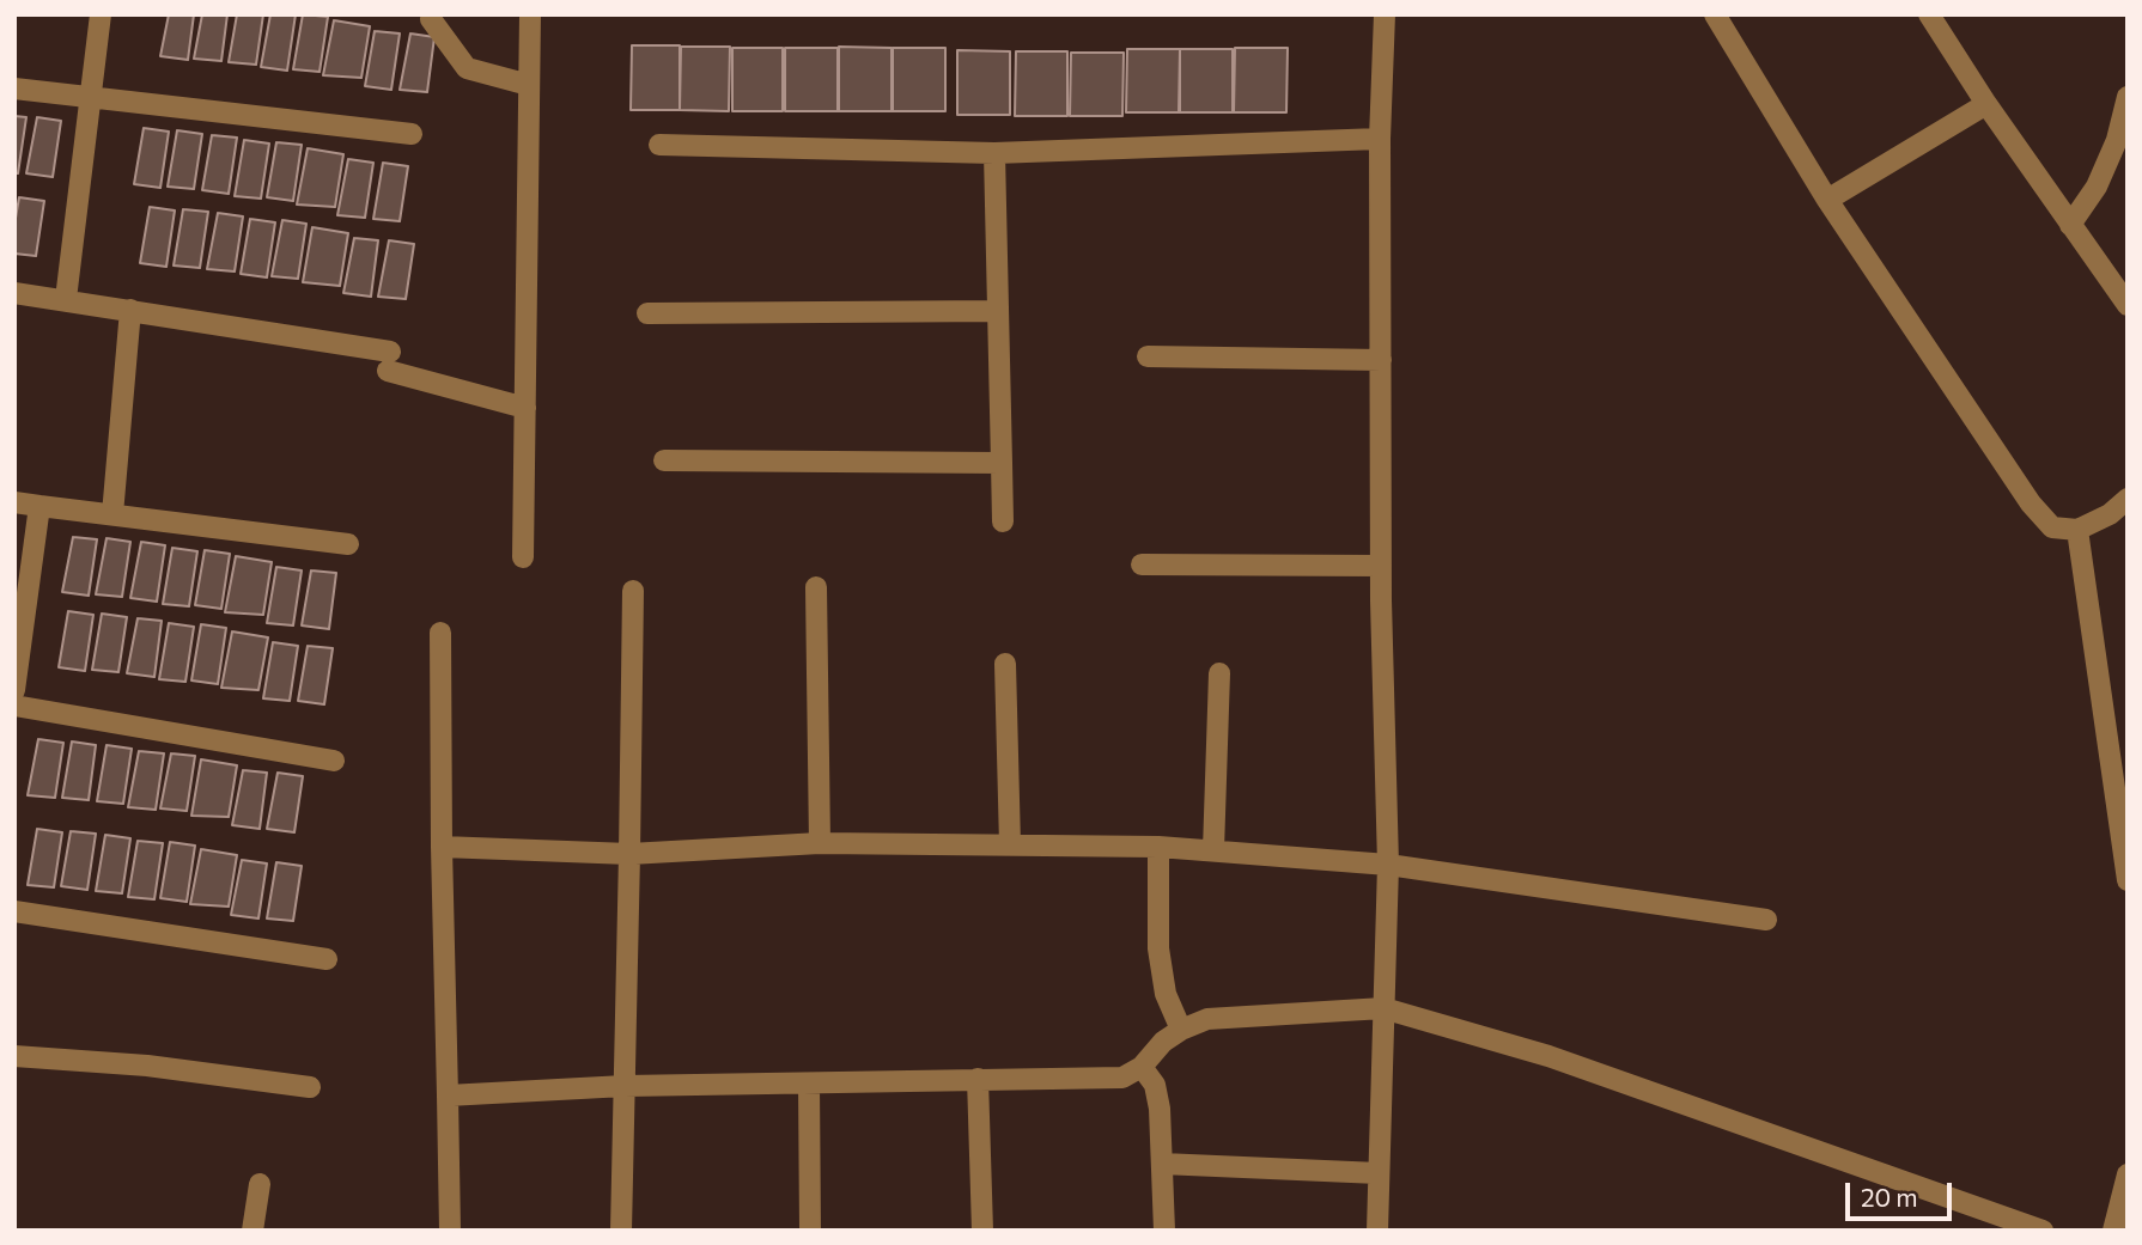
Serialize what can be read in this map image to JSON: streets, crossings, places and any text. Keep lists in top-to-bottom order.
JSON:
{
  "scale_bar": "20 m"
}
